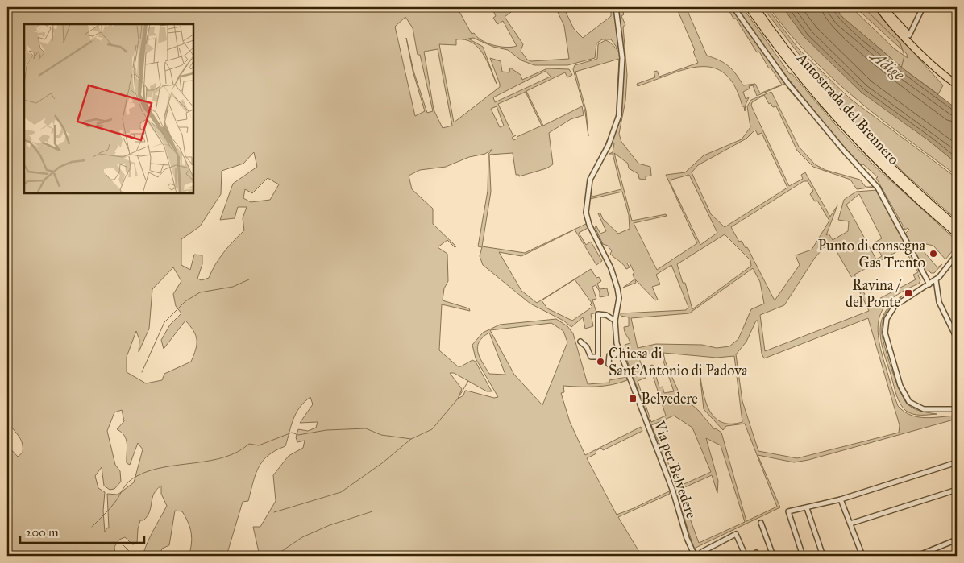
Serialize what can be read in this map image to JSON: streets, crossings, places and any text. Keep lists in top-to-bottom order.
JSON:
{
  "streets": {
    "highway": ["Autostrada del Brennero"],
    "street": ["Via per Belvedere"]
  },
  "water": ["Adige"],
  "places": {
    "other": ["Punto di consegna Gas Trento", "Chiesa di Sant'Antonio di Padova"],
    "transit": ["Ravina / del Ponte", "Belvedere"]
  },
  "scale_bar": "200 m"
}
